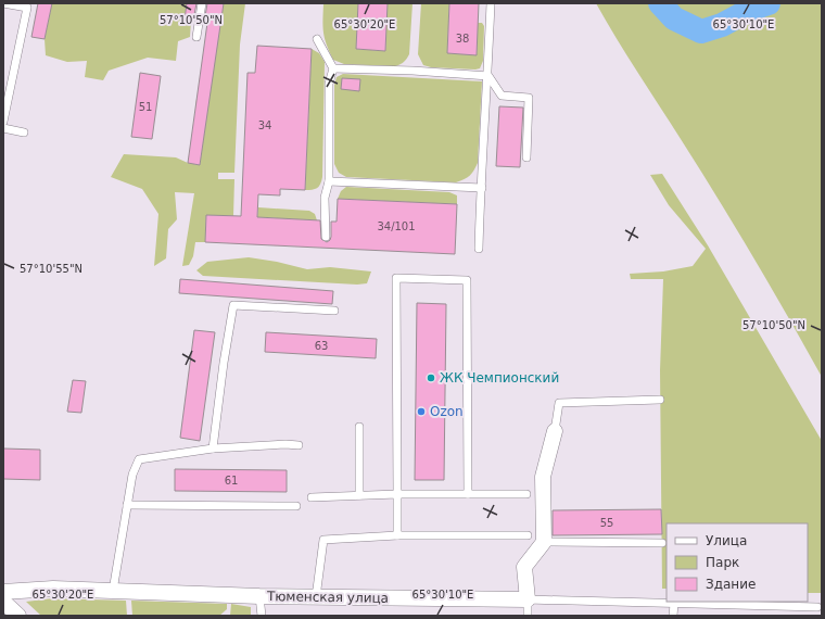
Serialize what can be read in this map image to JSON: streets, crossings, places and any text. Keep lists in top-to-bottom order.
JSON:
{
  "streets": {
    "street": ["Тюменская улица"]
  },
  "places": ["ЖК Чемпионский", "Ozon"],
  "house_numbers": [
    "38",
    "51",
    "34",
    "34/101",
    "63",
    "61",
    "55"
  ],
  "legend": ["Улица", "Парк", "Здание"],
  "coordinates": [
    "57°10'50\"N",
    "65°30'20\"E",
    "65°30'10\"E",
    "57°10'55\"N"
  ]
}
